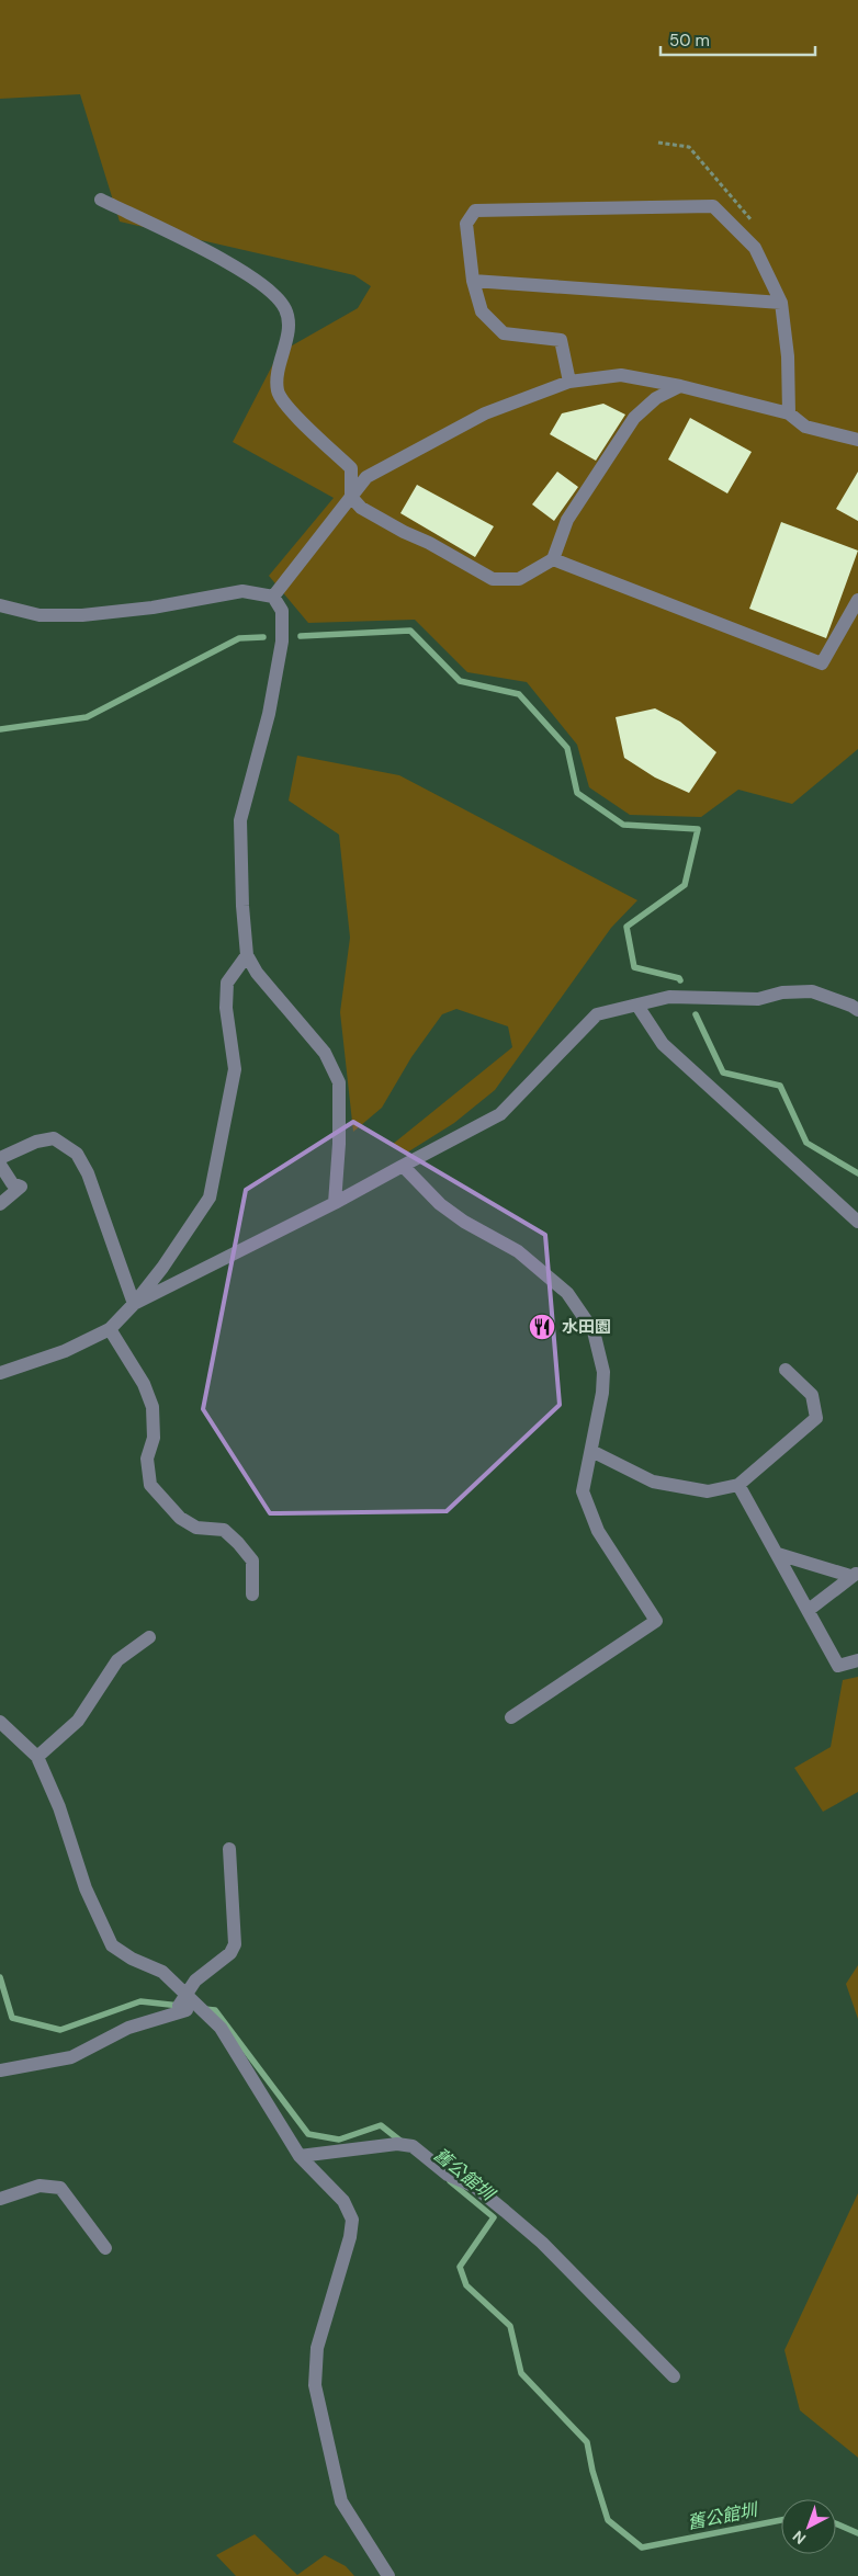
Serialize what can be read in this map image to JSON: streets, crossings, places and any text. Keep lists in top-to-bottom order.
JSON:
{
  "water": ["舊公館圳"],
  "places": {
    "restaurant": ["水田園"]
  },
  "scale_bar": "50 m",
  "north": "bottom left"
}
